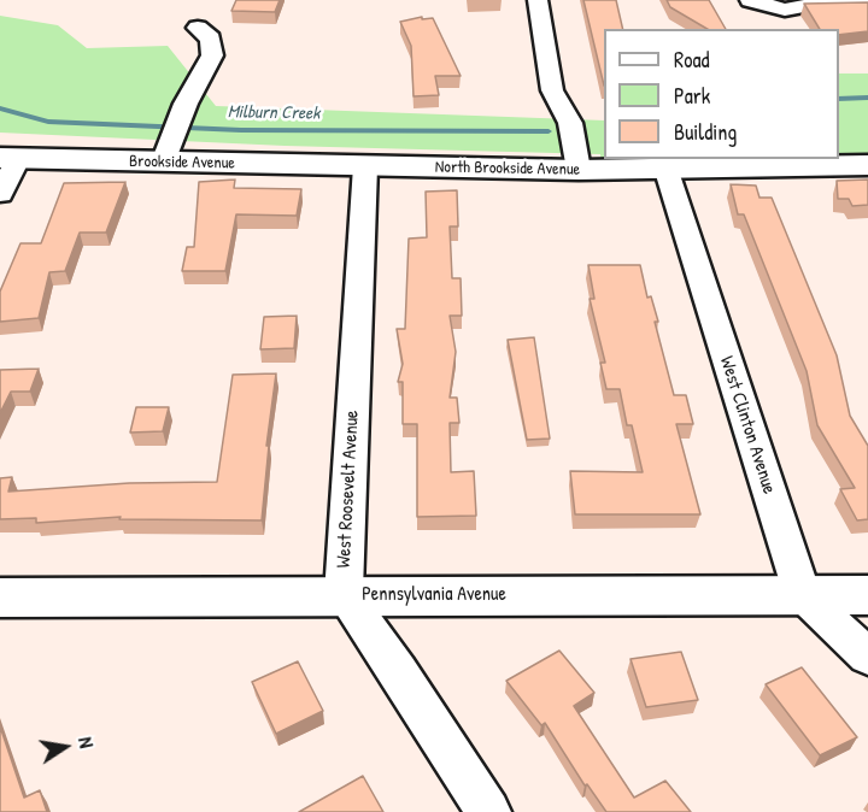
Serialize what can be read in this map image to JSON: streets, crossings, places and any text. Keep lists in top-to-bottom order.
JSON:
{
  "streets": {
    "main road": ["Brookside Avenue", "North Brookside Avenue", "Pennsylvania Avenue"],
    "street": ["West Clinton Avenue", "West Roosevelt Avenue"]
  },
  "crossings": [
    ["Brookside Avenue", "North Brookside Avenue"],
    ["Brookside Avenue", "West Roosevelt Avenue"],
    ["North Brookside Avenue", "West Clinton Avenue"],
    ["North Brookside Avenue", "West Roosevelt Avenue"],
    ["West Clinton Avenue", "Pennsylvania Avenue"],
    ["West Roosevelt Avenue", "Pennsylvania Avenue"]
  ],
  "water": ["Milburn Creek"],
  "legend": ["Road", "Park", "Building"],
  "north": "right"
}
